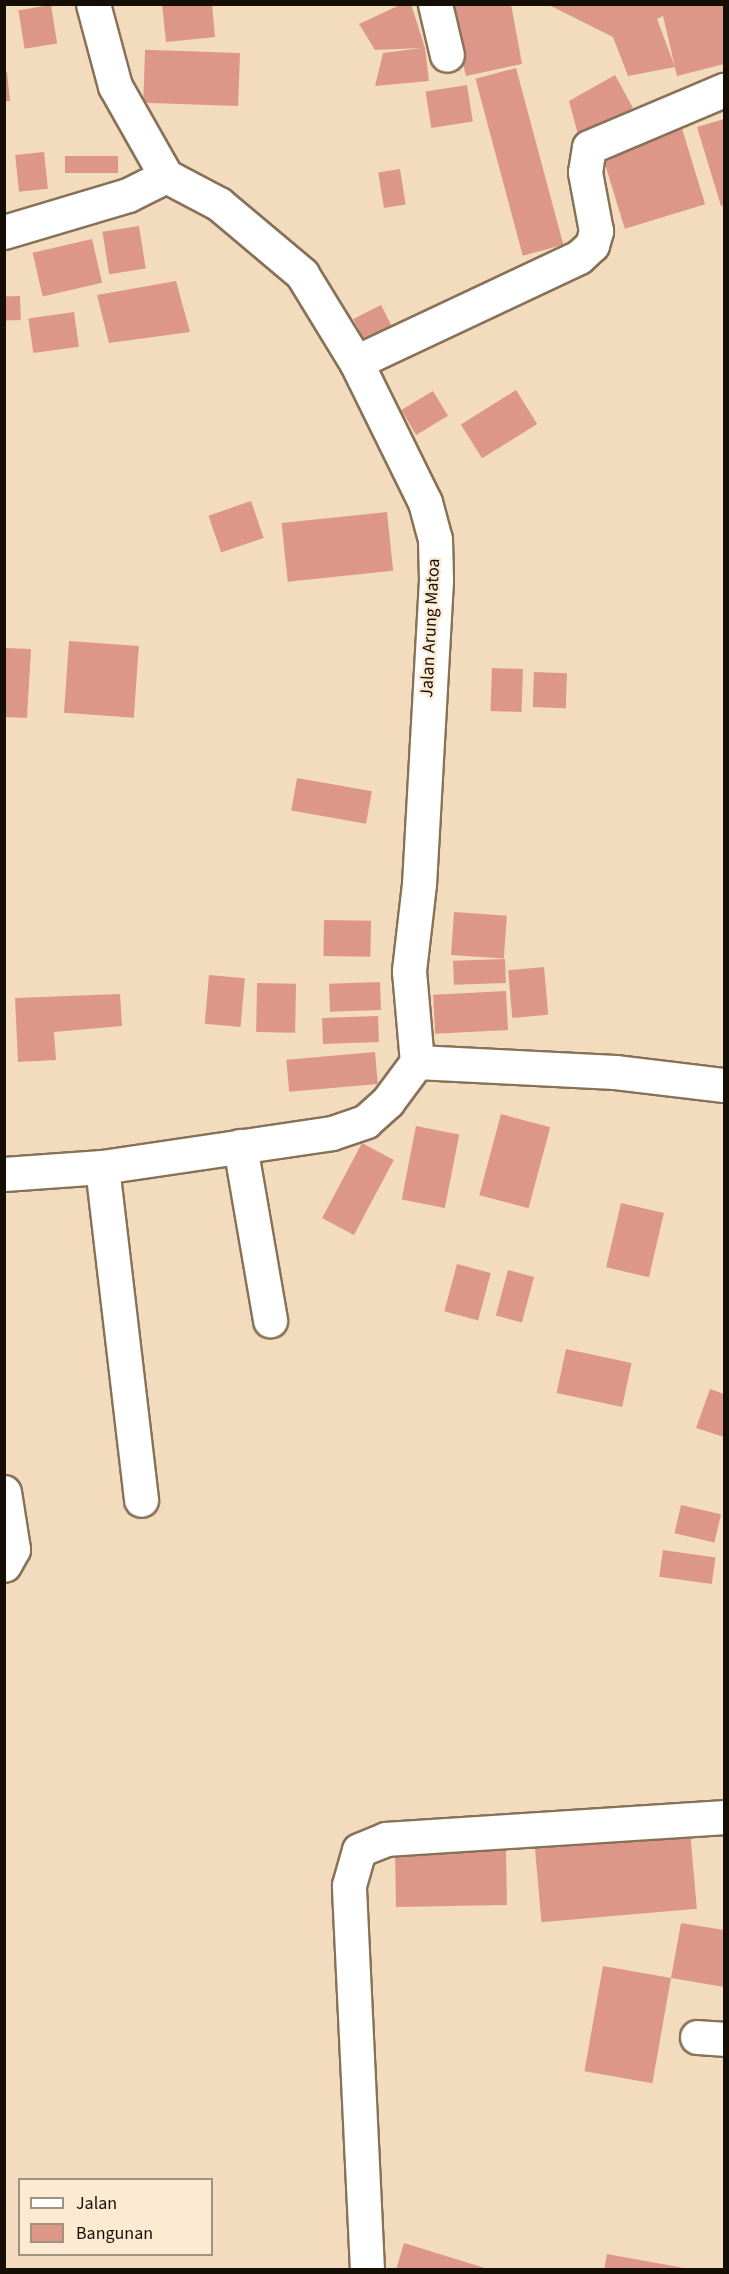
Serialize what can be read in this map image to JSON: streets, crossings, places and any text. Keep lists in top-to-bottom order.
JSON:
{
  "streets": {
    "street": ["Jalan Arung Matoa"]
  },
  "legend": ["Jalan", "Bangunan"]
}
